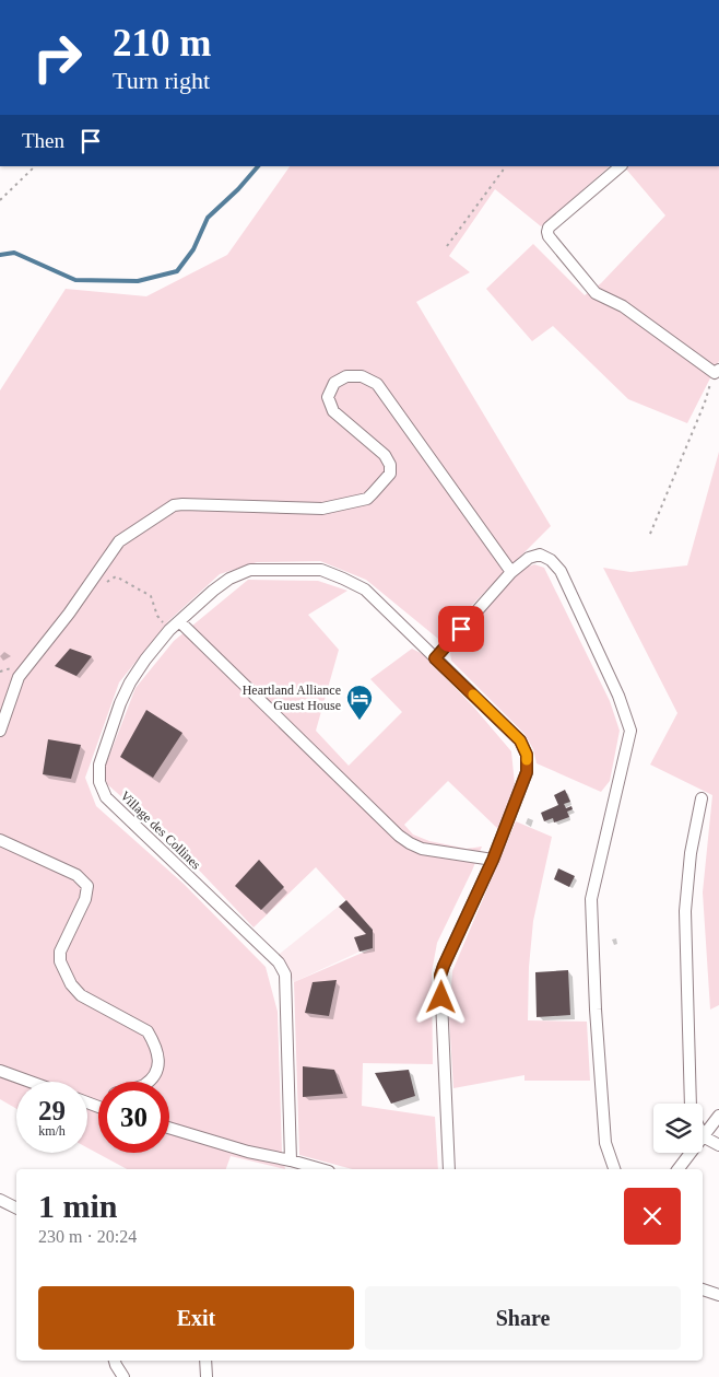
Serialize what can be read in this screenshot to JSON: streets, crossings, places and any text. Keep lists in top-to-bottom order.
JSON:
{
  "streets": {
    "street": ["Village des Collines"]
  },
  "places": {
    "hotel": ["Heartland Alliance Guest House"]
  },
  "page": {
    "turn": ["210 m", "Turn right"],
    "then": "Then",
    "speed": "29 km/h",
    "limit": "30",
    "heading": ["1 min", "230 m · 20:24"],
    "buttons": ["Exit", "Share"]
  }
}
